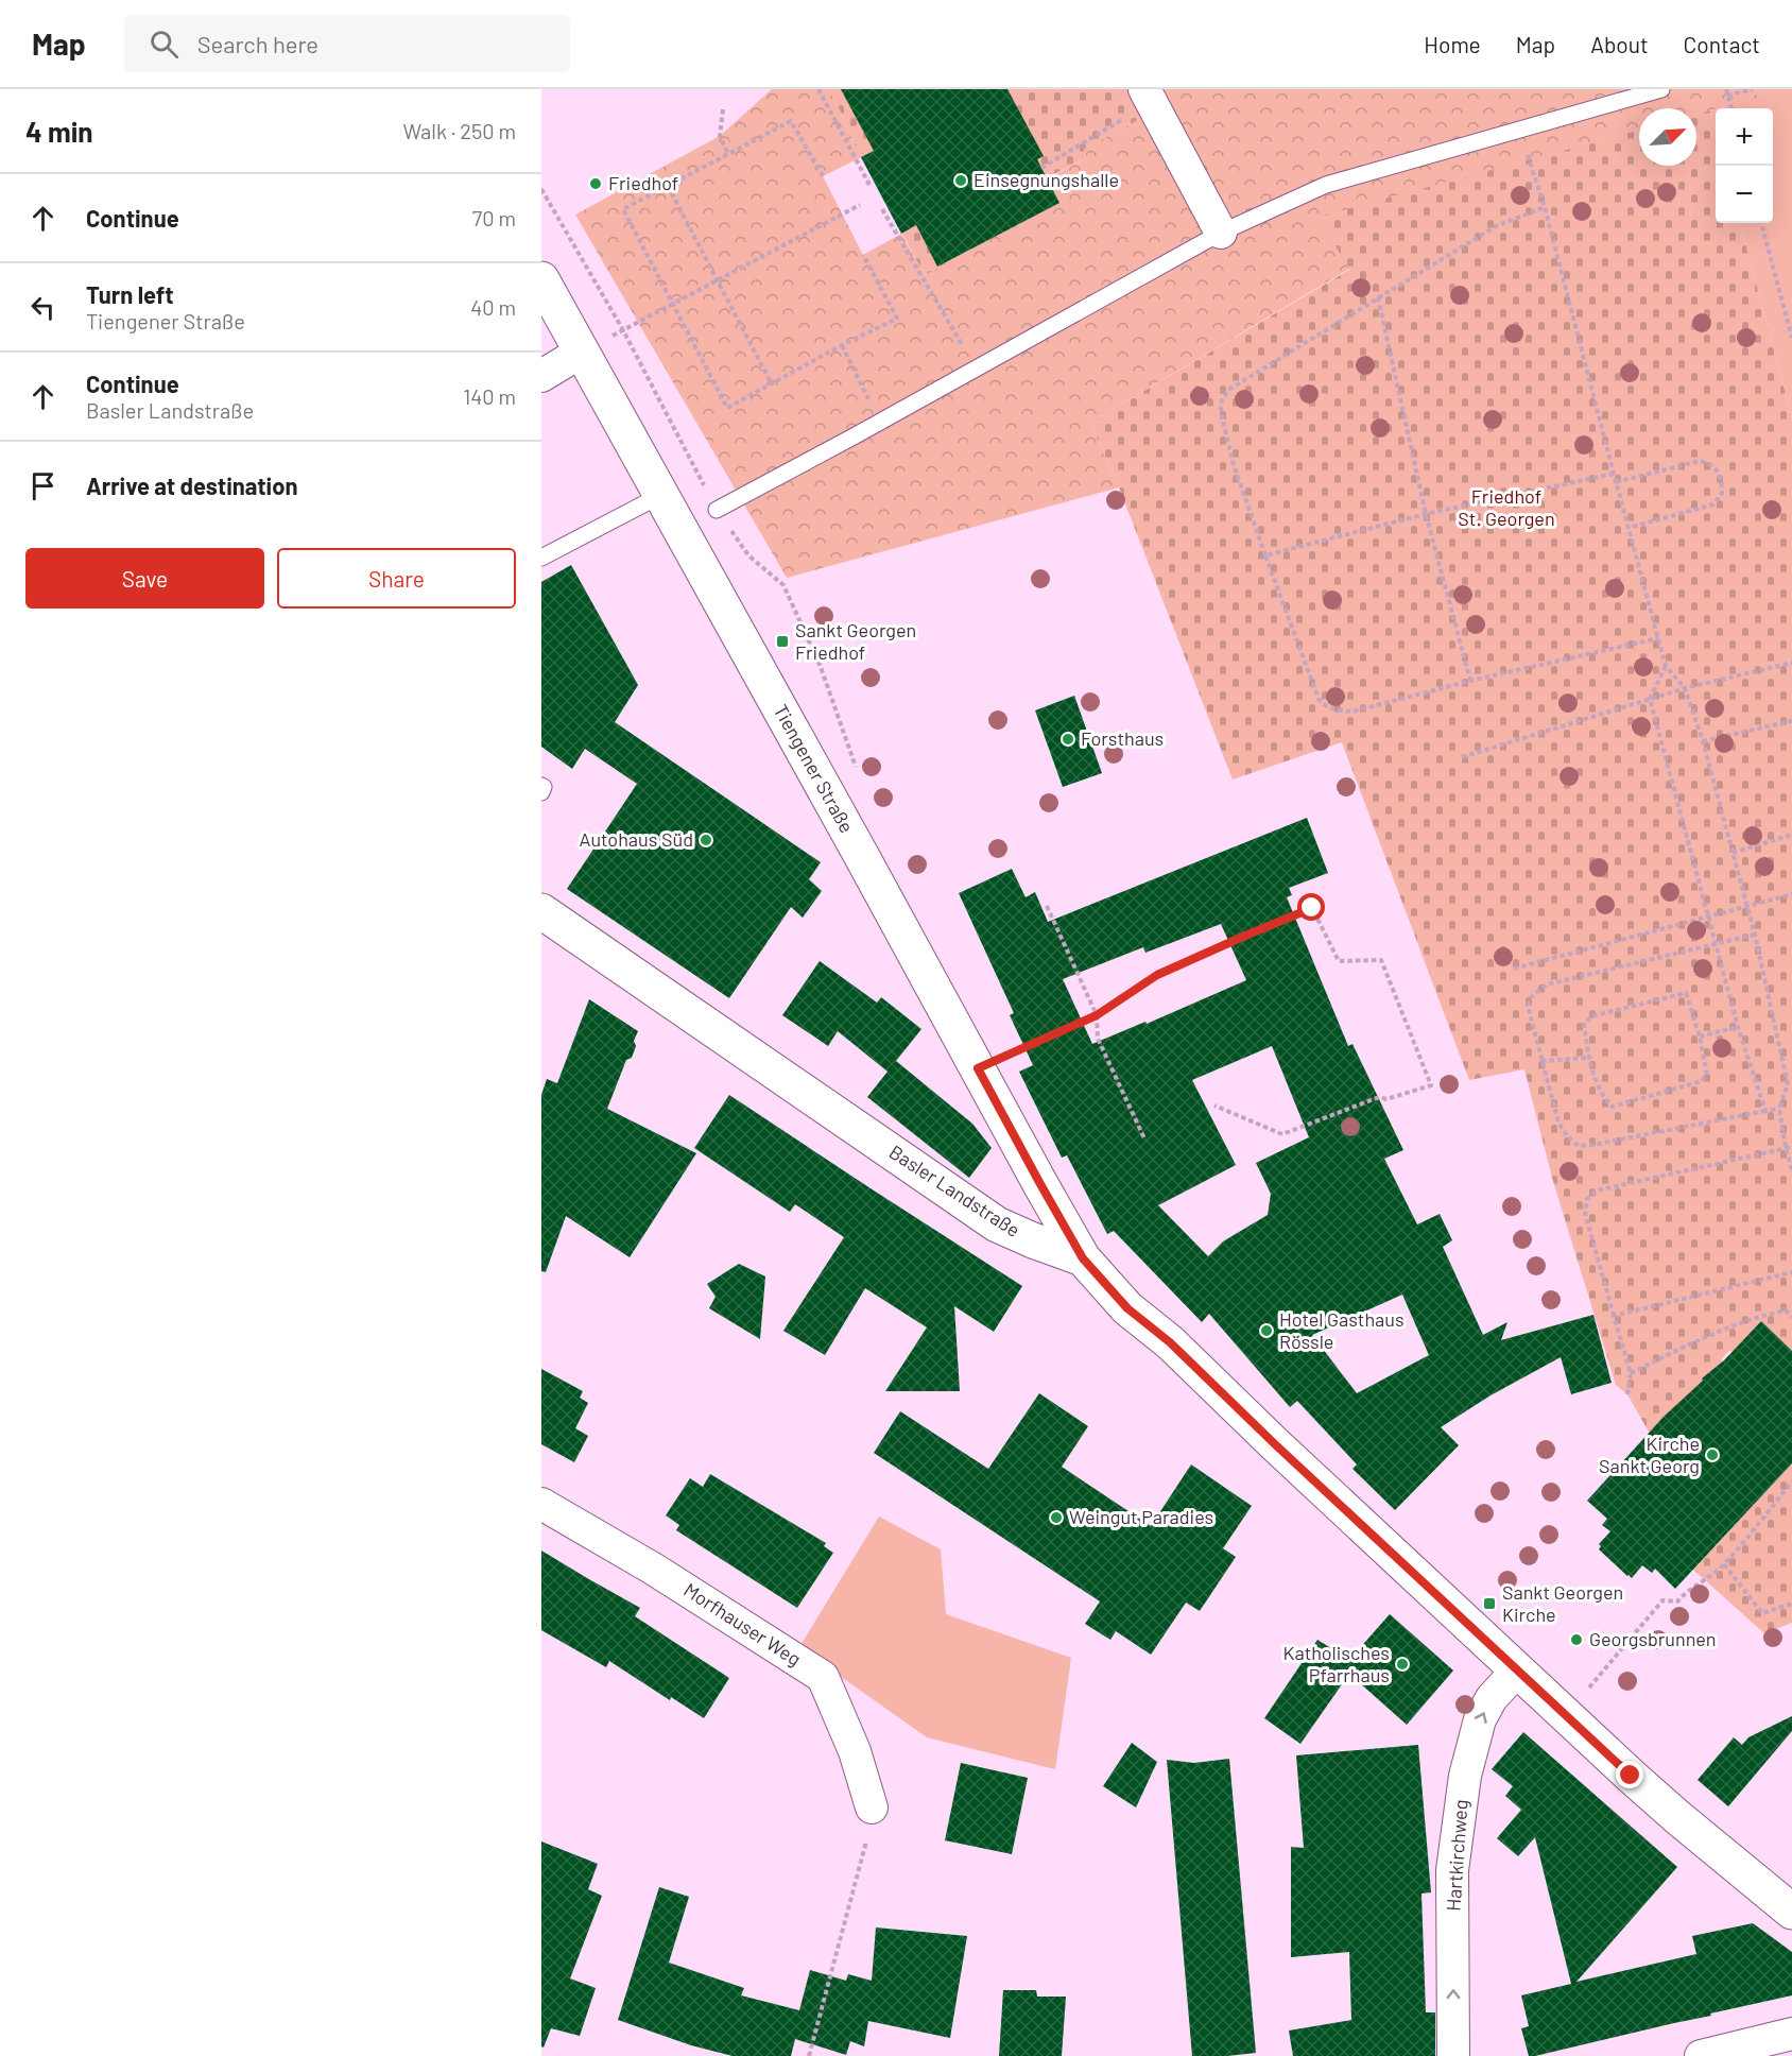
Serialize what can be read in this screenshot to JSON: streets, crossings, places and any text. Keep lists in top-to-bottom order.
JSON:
{
  "streets": {
    "street": [
      "Tiengener Straße",
      "Basler Landstraße",
      "Morfhauser Weg",
      "Hartkirchweg"
    ]
  },
  "crossings": [
    ["Tiengener Straße", "Basler Landstraße"],
    ["Basler Landstraße", "Hartkirchweg"]
  ],
  "one_way": ["Hartkirchweg"],
  "parks": ["Friedhof St. Georgen"],
  "places": {
    "other": [
      "Einsegnungshalle",
      "Friedhof",
      "Forsthaus",
      "Autohaus Süd",
      "Hotel Gasthaus Rössle",
      "Kirche Sankt Georg",
      "Weingut Paradies",
      "Georgsbrunnen",
      "Katholisches Pfarrhaus"
    ],
    "transit": ["Sankt Georgen Friedhof", "Sankt Georgen Kirche"]
  },
  "north": "top right",
  "page": {
    "header": "Map",
    "search": "Search here",
    "nav": [
      "Home",
      "Map",
      "About",
      "Contact"
    ],
    "heading": ["4 min", "Walk · 250 m"],
    "map_buttons": ["+", "−"],
    "list": [
      ["Continue", "70 m"],
      ["Turn left", "Tiengener Straße", "40 m"],
      ["Continue", "Basler Landstraße", "140 m"],
      "Arrive at destination"
    ],
    "buttons": ["Save", "Share"]
  }
}
